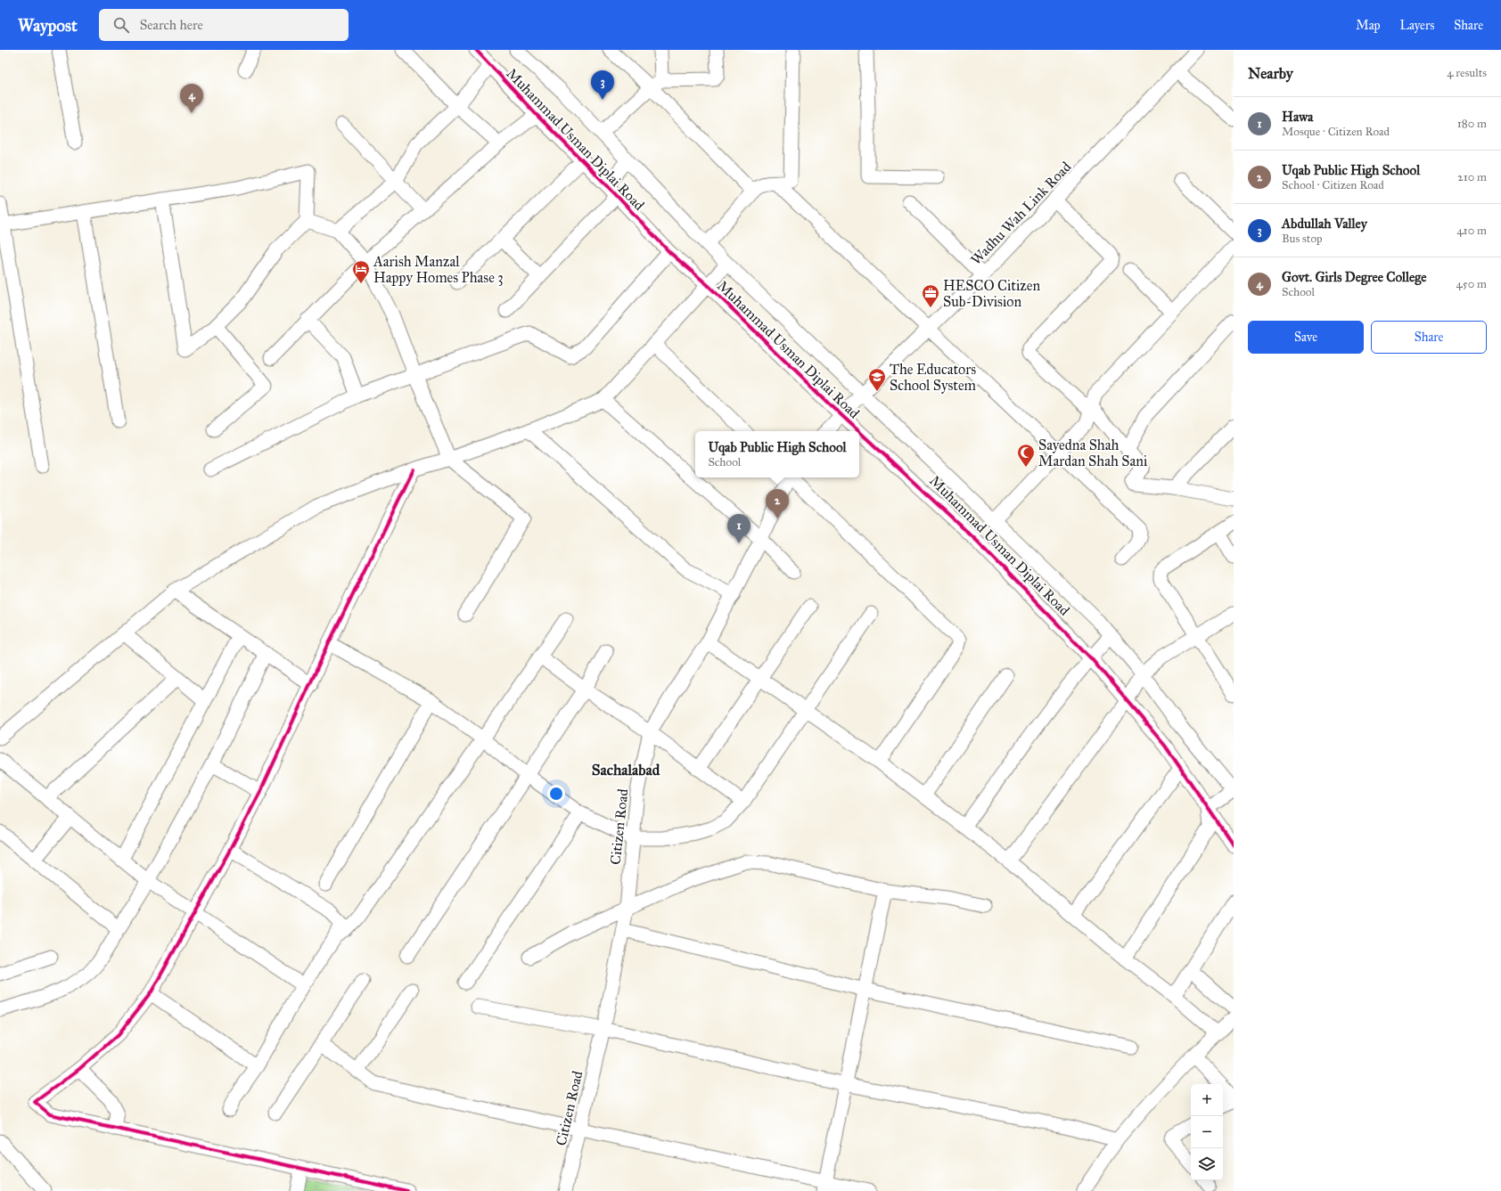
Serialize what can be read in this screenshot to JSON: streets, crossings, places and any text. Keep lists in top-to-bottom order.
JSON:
{
  "streets": {
    "street": ["Muhammad Usman Diplai Road", "Wadhu Wah Link Road", "Citizen Road"]
  },
  "crossings": [
    ["Muhammad Usman Diplai Road", "Wadhu Wah Link Road"]
  ],
  "districts": ["Sachalabad"],
  "places": {
    "hotel": ["Aarish Manzal Happy Homes Phase 3"],
    "office": ["HESCO Citizen Sub-Division"],
    "school or university": ["The Educators School System"],
    "mosque": ["Sayedna Shah Mardan Shah Sani"]
  },
  "page": {
    "header": "Waypost",
    "search": "Search here",
    "nav": ["Map", "Layers", "Share"],
    "heading": ["Nearby", "4 results"],
    "pins": [
      "3",
      "4",
      "2",
      "1"
    ],
    "list": [
      {
        "mark": "1",
        "name": "Hawa",
        "note": "Mosque · Citizen Road",
        "value": "180 m"
      },
      {
        "mark": "2",
        "name": "Uqab Public High School",
        "note": "School · Citizen Road",
        "value": "210 m"
      },
      {
        "mark": "3",
        "name": "Abdullah Valley",
        "note": "Bus stop",
        "value": "410 m"
      },
      {
        "mark": "4",
        "name": "Govt. Girls Degree College",
        "note": "School",
        "value": "450 m"
      }
    ],
    "buttons": ["Save", "Share"],
    "popup": ["Uqab Public High School", "School"],
    "map_buttons": ["+", "−"]
  }
}
